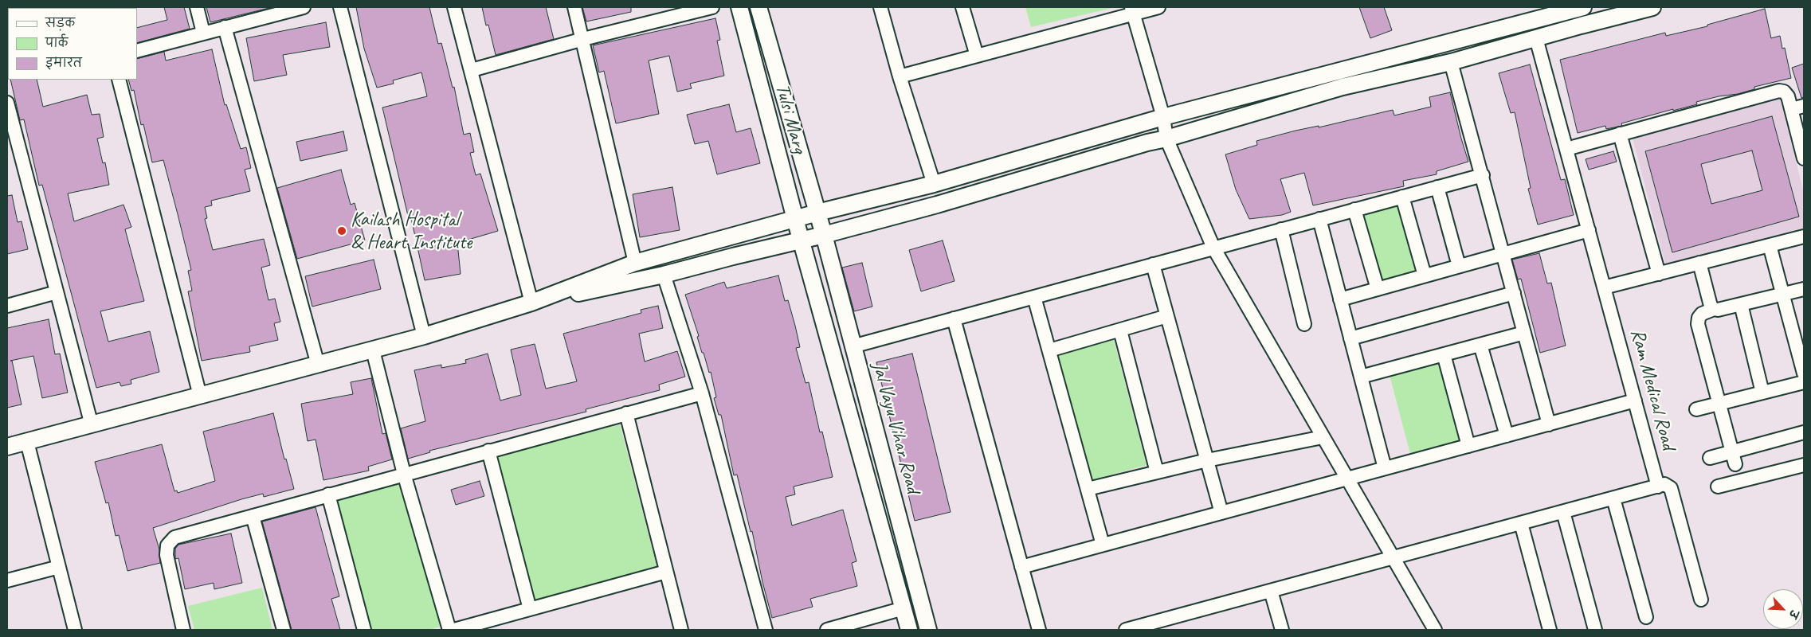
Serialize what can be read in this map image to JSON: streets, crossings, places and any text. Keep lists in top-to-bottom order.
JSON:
{
  "streets": {
    "street": ["Tulsi Marg", "Ram Medical Road", "Jal Vayu Vihar Road"]
  },
  "crossings": [
    ["Tulsi Marg", "Jal Vayu Vihar Road"]
  ],
  "places": ["Kailash Hospital & Heart Institute"],
  "legend": ["सड़क", "पार्क", "इमारत"],
  "north": "bottom right"
}
